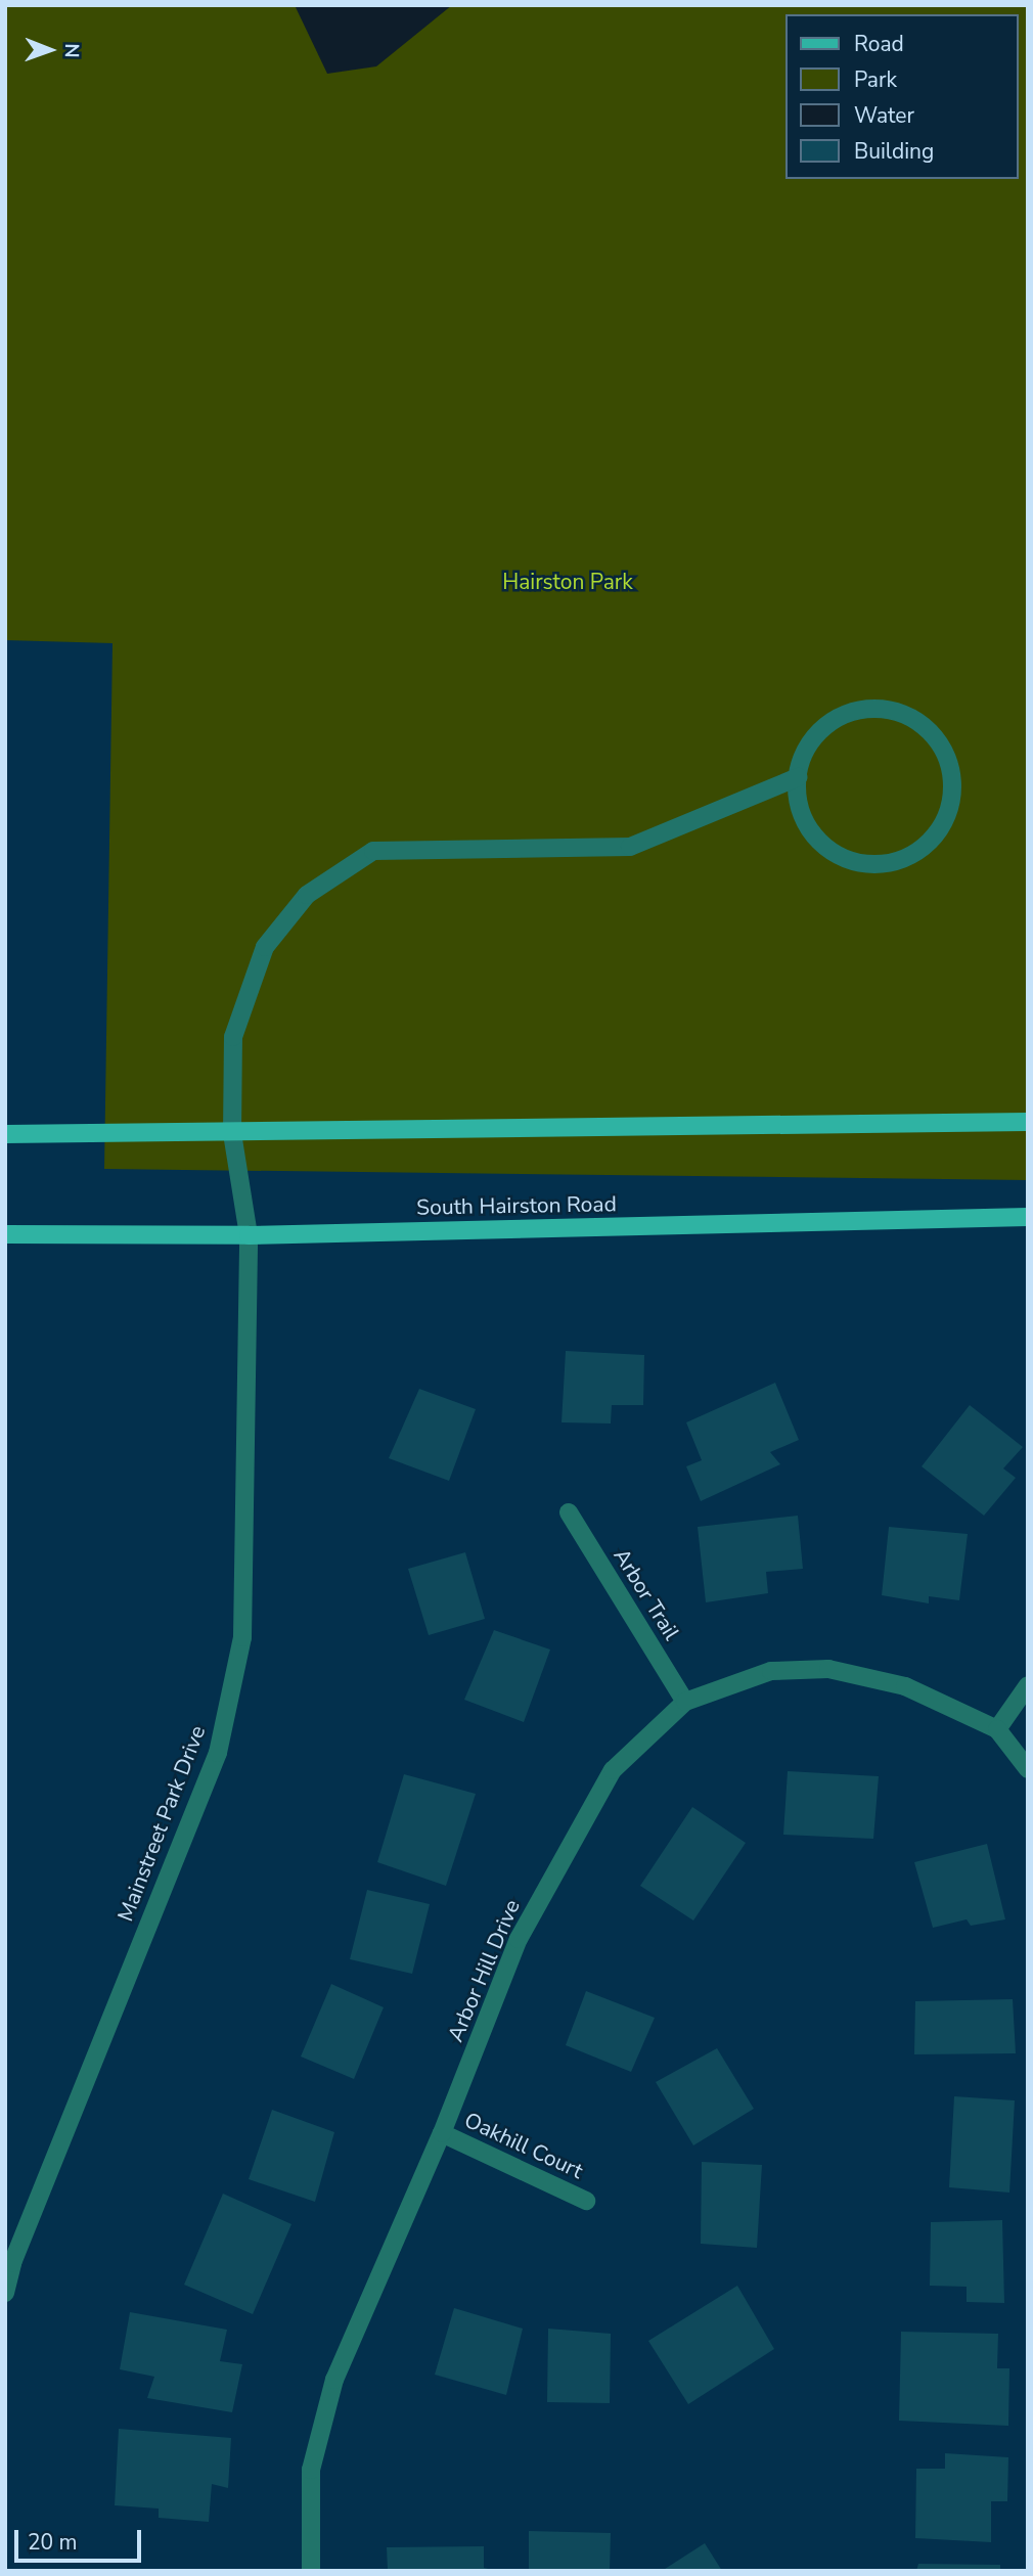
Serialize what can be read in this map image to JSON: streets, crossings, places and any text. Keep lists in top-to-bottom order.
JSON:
{
  "streets": {
    "main road": ["South Hairston Road"],
    "street": [
      "Arbor Trail",
      "Mainstreet Park Drive",
      "Arbor Hill Drive",
      "Oakhill Court"
    ]
  },
  "crossings": [
    ["South Hairston Road", "Mainstreet Park Drive"],
    ["Arbor Trail", "Arbor Hill Drive"],
    ["Arbor Hill Drive", "Oakhill Court"]
  ],
  "parks": ["Hairston Park"],
  "legend": [
    "Road",
    "Park",
    "Water",
    "Building"
  ],
  "scale_bar": "20 m",
  "north": "right"
}
